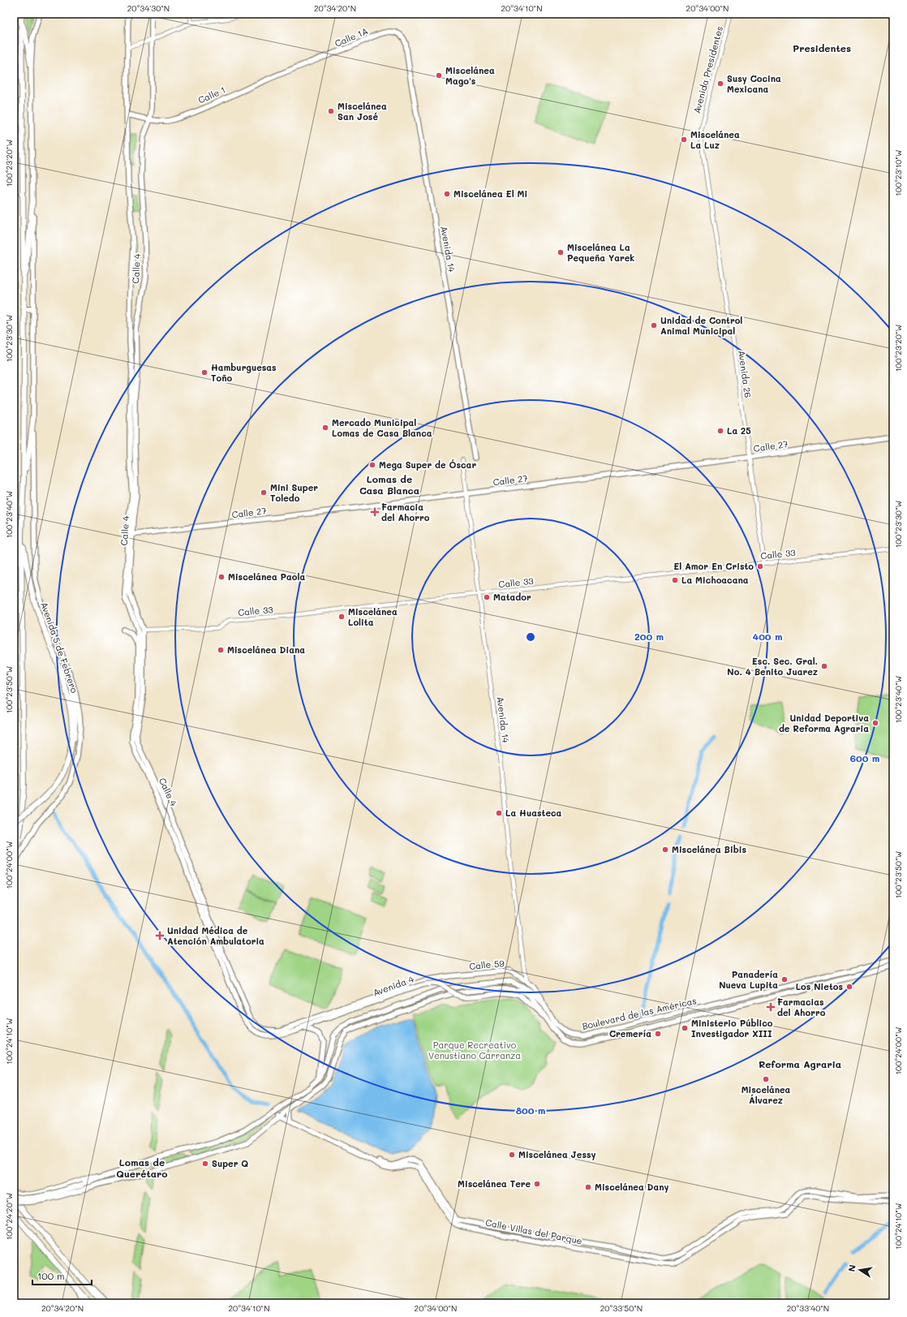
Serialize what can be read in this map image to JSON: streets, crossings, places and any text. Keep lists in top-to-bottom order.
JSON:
{
  "streets": {
    "main road": [
      "Calle 1A",
      "Calle 1",
      "Avenida 14",
      "Calle 4",
      "Calle 27",
      "Avenida 5 de Febrero",
      "Calle 59",
      "Avenida 4",
      "Boulevard de las Américas",
      "Calle Villas del Parque"
    ],
    "street": ["Avenida Presidentes", "Avenida 26", "Calle 33"]
  },
  "crossings": [
    ["Calle 1A", "Calle 1"],
    ["Calle 1A", "Avenida 14"],
    ["Avenida Presidentes", "Avenida 26"],
    ["Calle 1", "Calle 4"],
    ["Avenida 14", "Calle 27"],
    ["Avenida 14", "Calle 33"],
    ["Avenida 14", "Calle 59"],
    ["Calle 4", "Calle 27"],
    ["Calle 4", "Calle 33"],
    ["Calle 4", "Avenida 4"],
    ["Avenida 26", "Calle 27"],
    ["Avenida 26", "Calle 33"],
    ["Calle 59", "Avenida 4"],
    ["Calle 59", "Boulevard de las Américas"],
    ["Avenida 4", "Boulevard de las Américas"],
    ["Boulevard de las Américas", "Calle Villas del Parque"]
  ],
  "districts": [
    "Presidentes",
    "Lomas de Casa Blanca",
    "Reforma Agraria",
    "Lomas de Querétaro"
  ],
  "parks": ["Parque Recreativo Venustiano Carranza"],
  "places": {
    "other": [
      "Miscelánea Mago's",
      "Susy Cocina Mexicana",
      "Miscelánea San José",
      "Miscelánea La Luz",
      "Miscelánea El Mi",
      "Miscelánea La Pequeña Yarek",
      "Unidad de Control Animal Municipal",
      "Hamburguesas Toño",
      "Mercado Municipal Lomas de Casa Blanca",
      "La 25",
      "Mega Super de Óscar",
      "Mini Super Toledo",
      "El Amor En Cristo",
      "Miscelánea Paola",
      "La Michoacana",
      "Matador",
      "Miscelánea Lolita",
      "Miscelánea Diana",
      "Esc. Sec. Gral. No. 4 Benito Juarez",
      "Unidad Deportiva de Reforma Agraria",
      "La Huasteca",
      "Miscelánea Bibis",
      "Panadería Nueva Lupita",
      "Los Nietos",
      "Ministerio Público Investigador XIII",
      "Cremería",
      "Miscelánea Álvarez",
      "Miscelánea Jessy",
      "Super Q",
      "Miscelánea Tere",
      "Miscelánea Dany"
    ],
    "health": ["Farmacia del Ahorro", "Unidad Médica de Atención Ambulatoria", "Farmacias del Ahorro"]
  },
  "scale_bar": "100 m",
  "north": "left",
  "coordinates": [
    "20°34'30\"N",
    "20°34'20\"N",
    "20°34'10\"N",
    "20°34'00\"N",
    "100°23'20\"W",
    "100°23'10\"W",
    "100°23'30\"W",
    "100°23'40\"W",
    "100°23'50\"W",
    "100°24'00\"W",
    "100°24'10\"W",
    "100°24'20\"W",
    "20°33'50\"N",
    "20°33'40\"N"
  ],
  "rings": [
    "200 m",
    "400 m",
    "600 m",
    "800 m"
  ]
}
